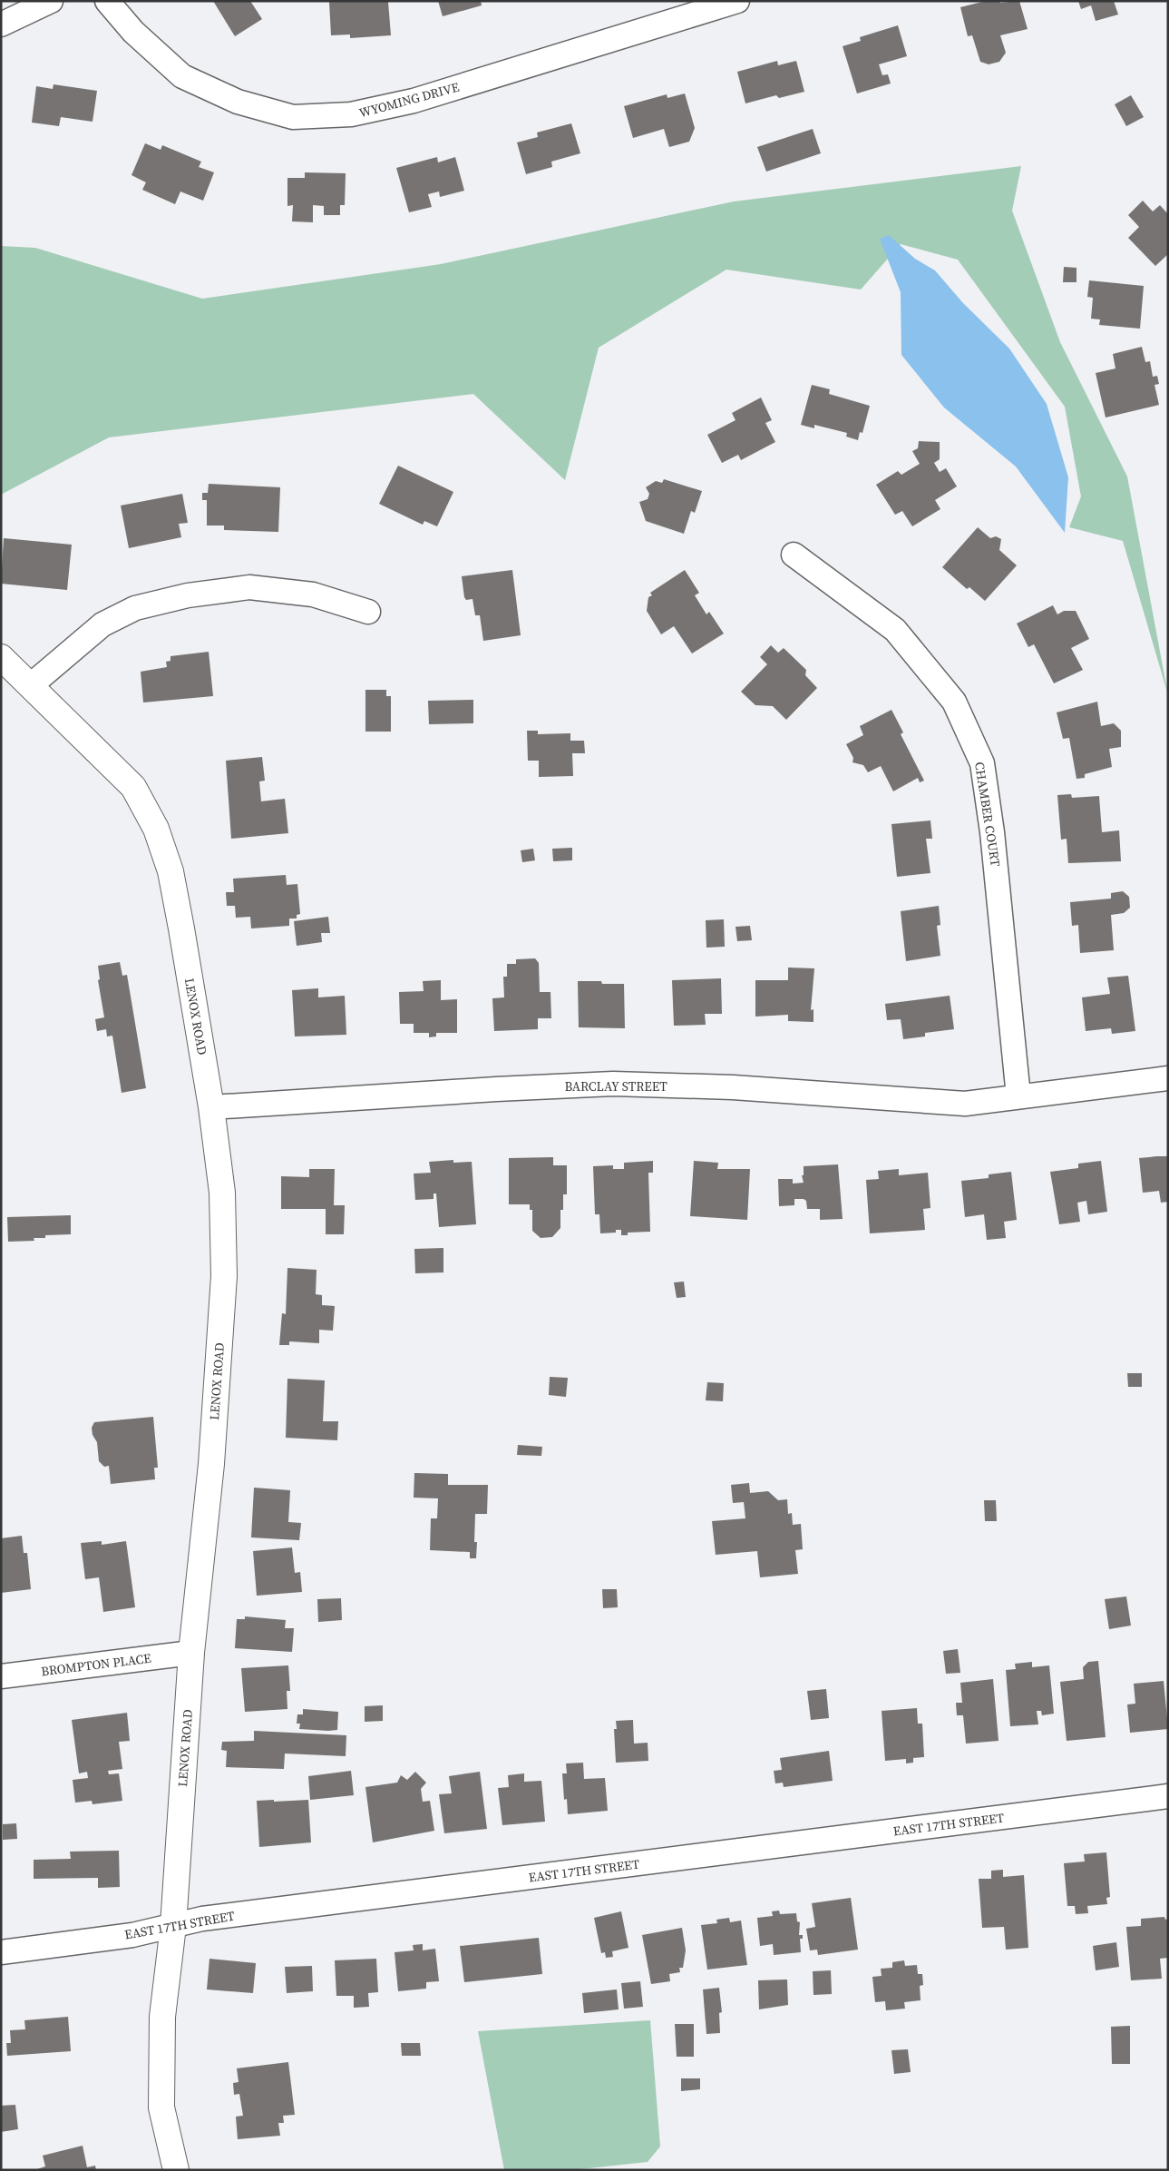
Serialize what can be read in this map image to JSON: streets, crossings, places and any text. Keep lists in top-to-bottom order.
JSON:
{
  "streets": {
    "street": [
      "WYOMING DRIVE",
      "CHAMBER COURT",
      "LENOX ROAD",
      "BARCLAY STREET",
      "BROMPTON PLACE",
      "EAST 17TH STREET"
    ]
  },
  "crossings": [
    ["CHAMBER COURT", "BARCLAY STREET"],
    ["LENOX ROAD", "BARCLAY STREET"],
    ["LENOX ROAD", "BROMPTON PLACE"],
    ["LENOX ROAD", "EAST 17TH STREET"]
  ]
}
